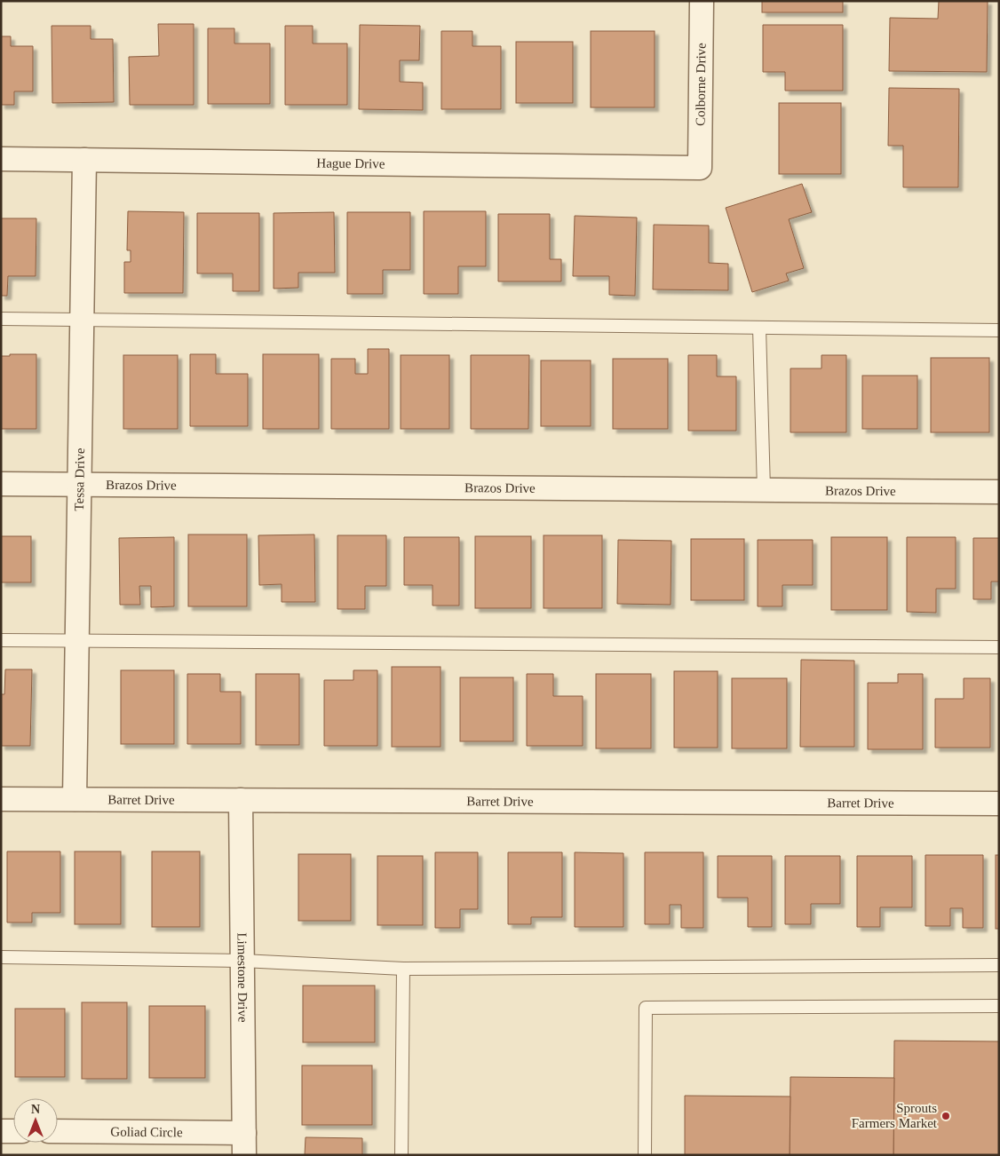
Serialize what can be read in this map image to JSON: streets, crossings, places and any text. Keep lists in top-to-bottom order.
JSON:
{
  "streets": {
    "street": [
      "Colborne Drive",
      "Hague Drive",
      "Tessa Drive",
      "Brazos Drive",
      "Barret Drive",
      "Limestone Drive",
      "Goliad Circle"
    ]
  },
  "crossings": [
    ["Colborne Drive", "Hague Drive"],
    ["Hague Drive", "Tessa Drive"],
    ["Tessa Drive", "Brazos Drive"],
    ["Tessa Drive", "Barret Drive"],
    ["Barret Drive", "Limestone Drive"],
    ["Limestone Drive", "Goliad Circle"]
  ],
  "places": ["Sprouts Farmers Market"],
  "north": "top"
}
